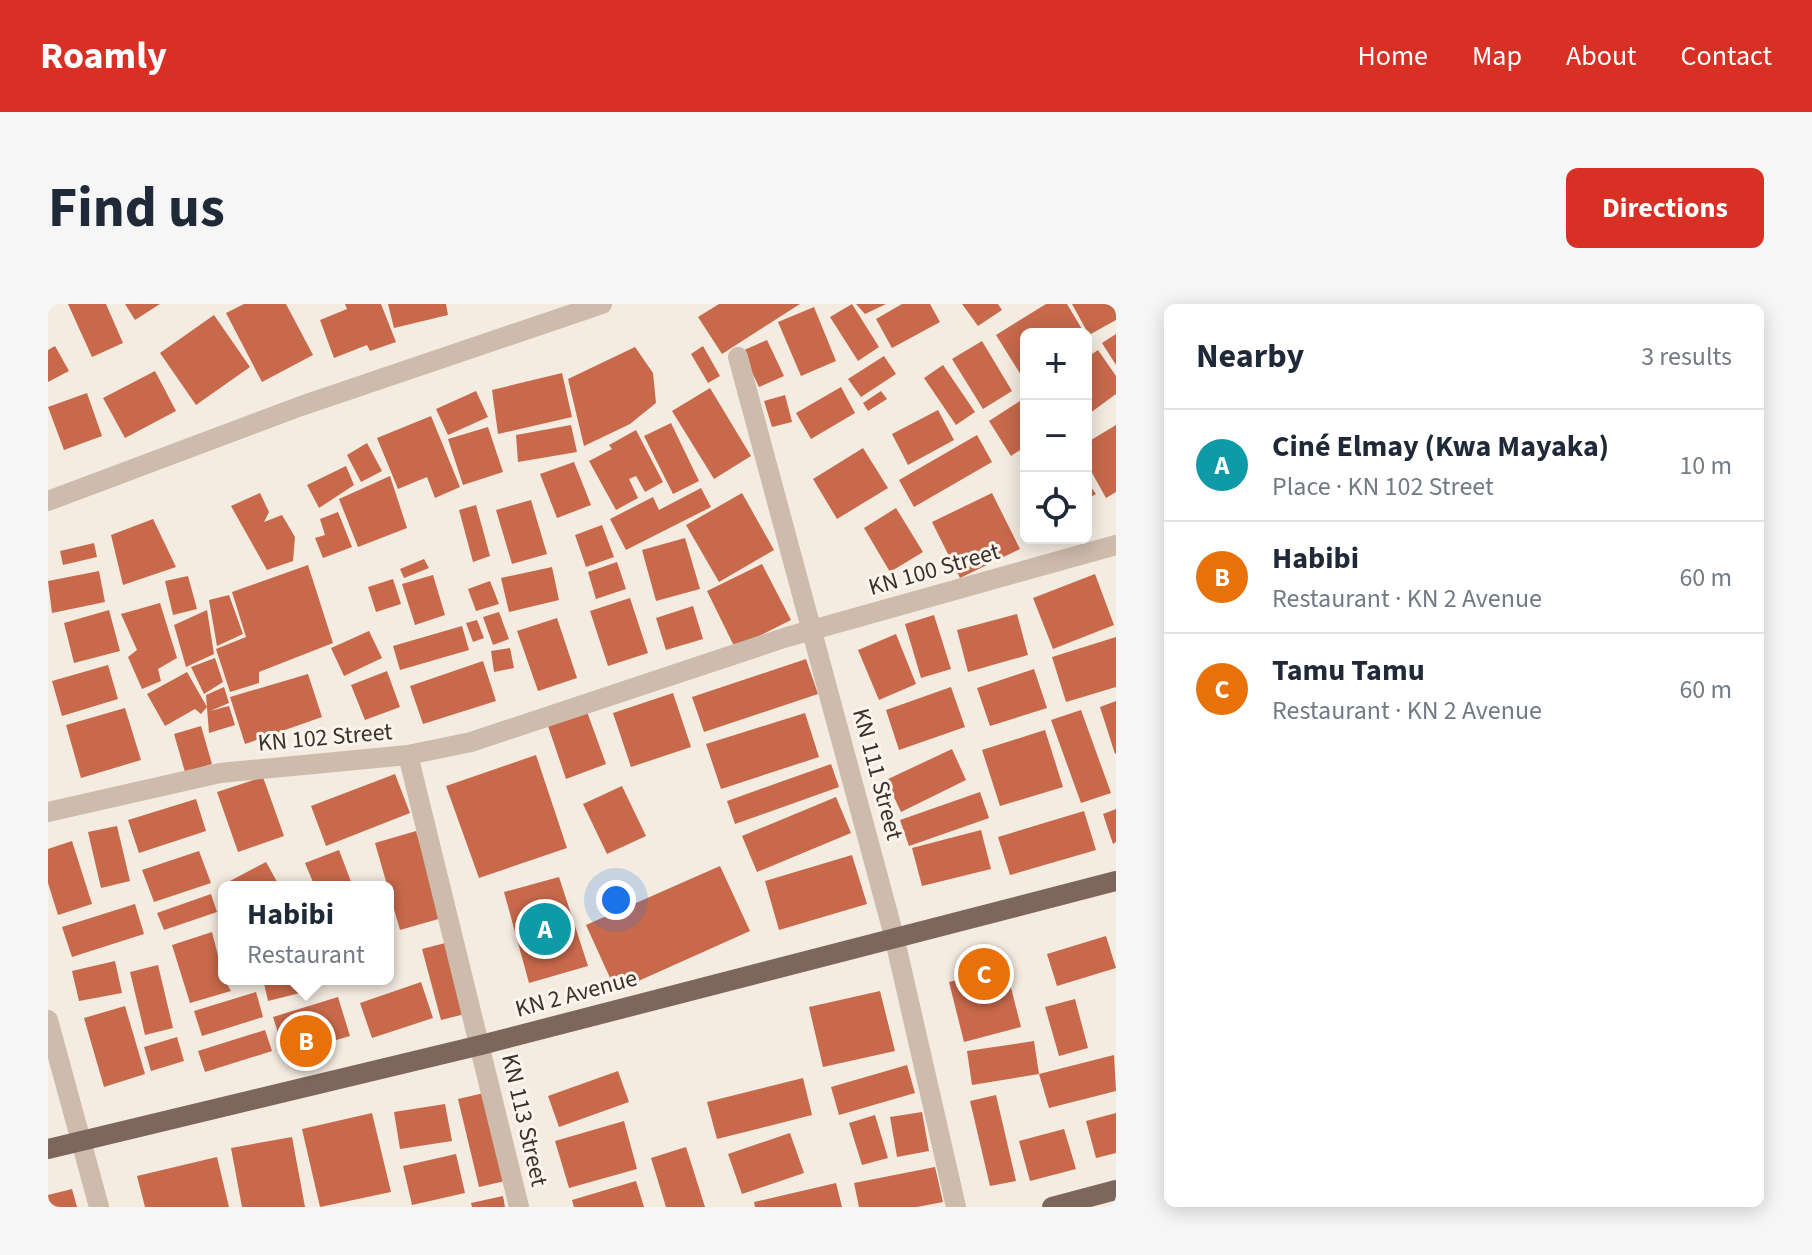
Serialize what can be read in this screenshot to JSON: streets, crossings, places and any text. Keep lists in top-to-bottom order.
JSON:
{
  "streets": {
    "main road": ["KN 2 Avenue"],
    "street": [
      "KN 100 Street",
      "KN 102 Street",
      "KN 111 Street",
      "KN 113 Street"
    ]
  },
  "crossings": [
    ["KN 100 Street", "KN 102 Street"],
    ["KN 100 Street", "KN 111 Street"],
    ["KN 102 Street", "KN 2 Avenue"],
    ["KN 102 Street", "KN 113 Street"],
    ["KN 111 Street", "KN 2 Avenue"],
    ["KN 2 Avenue", "KN 113 Street"]
  ],
  "page": {
    "header": "Roamly",
    "nav": [
      "Home",
      "Map",
      "About",
      "Contact"
    ],
    "buttons": "Directions",
    "title": "Find us",
    "heading": ["Nearby", "3 results"],
    "map_buttons": ["+", "−"],
    "list": [
      {
        "mark": "A",
        "name": "Ciné Elmay (Kwa Mayaka)",
        "note": "Place · KN 102 Street",
        "value": "10 m"
      },
      {
        "mark": "B",
        "name": "Habibi",
        "note": "Restaurant · KN 2 Avenue",
        "value": "60 m"
      },
      {
        "mark": "C",
        "name": "Tamu Tamu",
        "note": "Restaurant · KN 2 Avenue",
        "value": "60 m"
      }
    ],
    "popup": ["Habibi", "Restaurant"],
    "pins": ["A", "C", "B"]
  }
}
